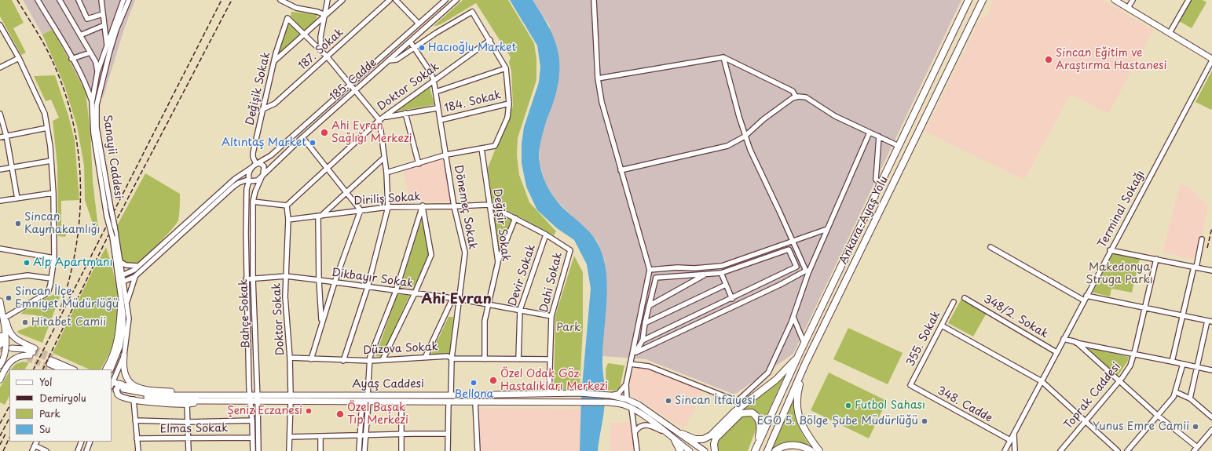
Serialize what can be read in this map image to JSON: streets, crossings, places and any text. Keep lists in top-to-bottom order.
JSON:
{
  "streets": {
    "highway": ["Ankara-Ayaş Yolu"],
    "main road": ["Ayaş Caddesi"],
    "street": [
      "187. Sokak",
      "185. Cadde",
      "Doktor Sokak",
      "Değişik Sokak",
      "184. Sokak",
      "Sanayii Caddesi",
      "Diriliş Sokak",
      "Dönemeç Sokak",
      "Terminal Sokağı",
      "Değişir Sokak",
      "Devir Sokak",
      "Dikbayır Sokak",
      "Dahi Sokak",
      "Bahçe Sokak",
      "348/2. Sokak",
      "355. Sokak",
      "Düzova Sokak",
      "Toprak Caddesi",
      "348. Cadde",
      "Elmas Sokak"
    ]
  },
  "crossings": [
    ["187. Sokak", "Değişik Sokak"],
    ["185. Cadde", "Değişik Sokak"],
    ["185. Cadde", "Dönemeç Sokak"],
    ["185. Cadde", "Bahçe Sokak"],
    ["Doktor Sokak", "Diriliş Sokak"],
    ["Doktor Sokak", "Dönemeç Sokak"],
    ["Doktor Sokak", "Dikbayır Sokak"],
    ["Doktor Sokak", "Düzova Sokak"],
    ["Doktor Sokak", "Ayaş Caddesi"],
    ["Değişik Sokak", "Bahçe Sokak"],
    ["184. Sokak", "Dönemeç Sokak"],
    ["Diriliş Sokak", "Dönemeç Sokak"],
    ["Diriliş Sokak", "Değişir Sokak"],
    ["Diriliş Sokak", "Dahi Sokak"],
    ["Dönemeç Sokak", "Dikbayır Sokak"],
    ["Dönemeç Sokak", "Düzova Sokak"],
    ["Dönemeç Sokak", "Ayaş Caddesi"],
    ["Terminal Sokağı", "348/2. Sokak"],
    ["Terminal Sokağı", "348. Cadde"],
    ["Değişir Sokak", "Dikbayır Sokak"],
    ["Değişir Sokak", "Dahi Sokak"],
    ["Değişir Sokak", "Düzova Sokak"],
    ["Devir Sokak", "Dikbayır Sokak"],
    ["Devir Sokak", "Dahi Sokak"],
    ["Devir Sokak", "Düzova Sokak"],
    ["Dikbayır Sokak", "Dahi Sokak"],
    ["Dikbayır Sokak", "Bahçe Sokak"],
    ["Dahi Sokak", "Düzova Sokak"],
    ["Dahi Sokak", "Ayaş Caddesi"],
    ["Bahçe Sokak", "Ayaş Caddesi"],
    ["Bahçe Sokak", "Elmas Sokak"],
    ["355. Sokak", "348. Cadde"]
  ],
  "districts": ["Ahi Evran"],
  "parks": ["Makedonya Struga Parkı", "Park"],
  "places": [
    "Hacıoğlu Market",
    "Sincan Eğitim ve Araştırma Hastanesi",
    "Ahi Evran Sağlığı Merkezi",
    "Altıntaş Market",
    "Sincan Kaymakamlığı",
    "Alp Apartmanı",
    "Sincan İlçe Emniyet Müdürlüğü",
    "Hitabet Camii",
    "Özel Odak Göz Hastalıkları Merkezi",
    "Bellona",
    "Sincan İtfaiyesi",
    "Futbol Sahası",
    "Şeniz Eczanesi",
    "Özel Başak Tıp Merkezi",
    "EGO 5. Bölge Şube Müdürlüğü",
    "Yunus Emre Camii"
  ],
  "legend": [
    "Yol",
    "Demiryolu",
    "Park",
    "Su"
  ]
}
